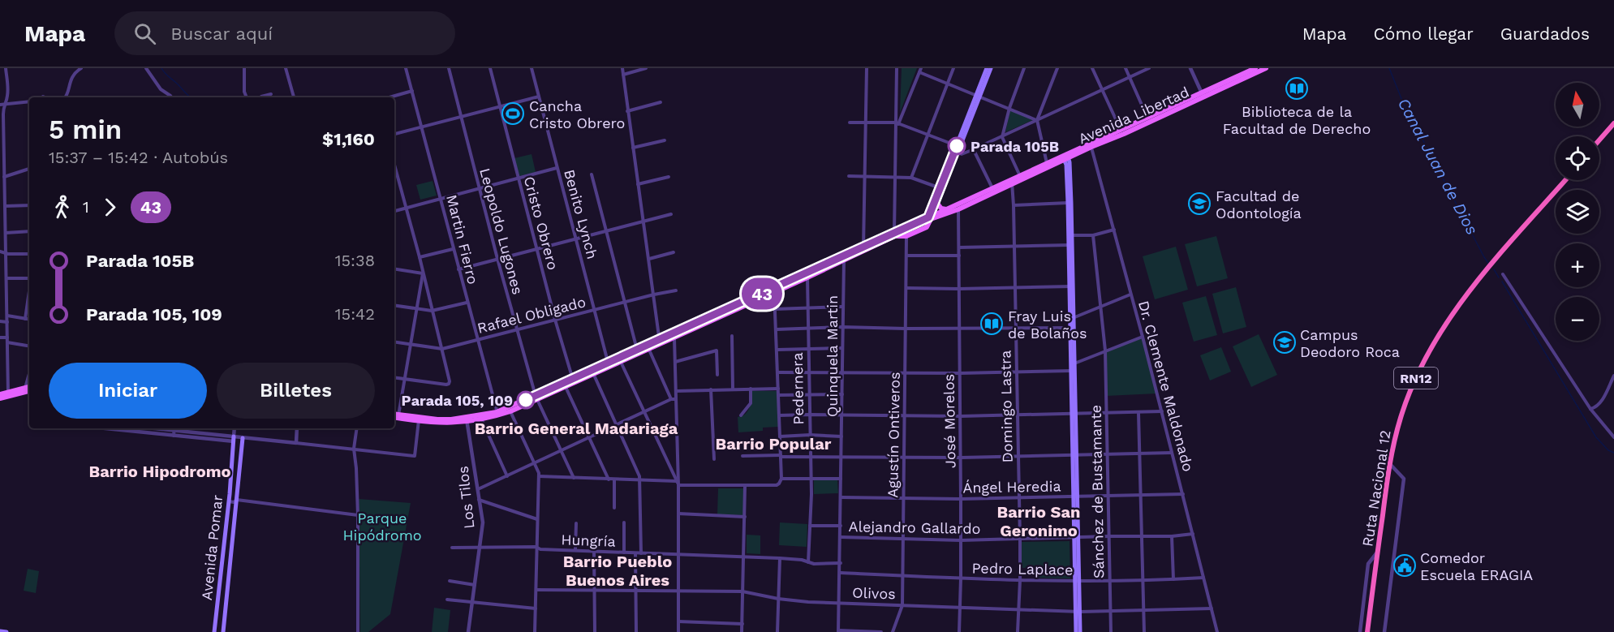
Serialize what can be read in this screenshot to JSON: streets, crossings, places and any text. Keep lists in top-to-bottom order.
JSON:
{
  "streets": {
    "highway": ["RN12", "Ruta Nacional 12"],
    "main road": ["Avenida Libertad", "Avenida Pomar"],
    "street": [
      "Benito Lynch",
      "Cristo Obrero",
      "Leopoldo Lugones",
      "Martin Fierro",
      "Rafael Obligado",
      "Quinquela Martin",
      "Dr. Clemente Maldonado",
      "Pedernera",
      "Domingo Lastra",
      "José Morelos",
      "Agustín Ontiveros",
      "Ángel Heredia",
      "Sánchez de Bustamante",
      "Los Tilos",
      "Alejandro Gallardo",
      "Hungría",
      "Pedro Laplace",
      "Olivos"
    ]
  },
  "crossings": [
    ["Avenida Libertad", "Dr. Clemente Maldonado"],
    ["Avenida Libertad", "Domingo Lastra"],
    ["Avenida Libertad", "José Morelos"],
    ["Benito Lynch", "Rafael Obligado"],
    ["Cristo Obrero", "Rafael Obligado"],
    ["Leopoldo Lugones", "Rafael Obligado"],
    ["Martin Fierro", "Rafael Obligado"],
    ["Quinquela Martin", "Ángel Heredia"],
    ["Quinquela Martin", "Alejandro Gallardo"],
    ["Quinquela Martin", "Hungría"],
    ["Quinquela Martin", "Pedro Laplace"],
    ["Quinquela Martin", "Olivos"],
    ["Dr. Clemente Maldonado", "Ángel Heredia"],
    ["Dr. Clemente Maldonado", "Alejandro Gallardo"],
    ["Dr. Clemente Maldonado", "Pedro Laplace"],
    ["Dr. Clemente Maldonado", "Olivos"],
    ["Pedernera", "Hungría"],
    ["Domingo Lastra", "Ángel Heredia"],
    ["Domingo Lastra", "Alejandro Gallardo"],
    ["Domingo Lastra", "Pedro Laplace"],
    ["Domingo Lastra", "Olivos"],
    ["José Morelos", "Ángel Heredia"],
    ["José Morelos", "Alejandro Gallardo"],
    ["José Morelos", "Pedro Laplace"],
    ["José Morelos", "Olivos"],
    ["Agustín Ontiveros", "Ángel Heredia"],
    ["Agustín Ontiveros", "Alejandro Gallardo"],
    ["Agustín Ontiveros", "Pedro Laplace"],
    ["Agustín Ontiveros", "Olivos"],
    ["Ángel Heredia", "Sánchez de Bustamante"],
    ["Sánchez de Bustamante", "Alejandro Gallardo"],
    ["Sánchez de Bustamante", "Pedro Laplace"],
    ["Sánchez de Bustamante", "Olivos"],
    ["Los Tilos", "Hungría"]
  ],
  "districts": [
    "Barrio General Madariaga",
    "Barrio Popular",
    "Barrio Hipodromo",
    "Barrio San Geronimo",
    "Barrio Pueblo Buenos Aires"
  ],
  "water": ["Canal Juan de Dios"],
  "parks": ["Parque Hipódromo"],
  "places": {
    "library": ["Biblioteca de la Facultad de Derecho", "Fray Luis de Bolaños"],
    "sports": ["Cancha Cristo Obrero"],
    "other": ["Parada 105B", "Parada 105, 109"],
    "school or university": ["Facultad de Odontología", "Campus Deodoro Roca"],
    "public building": ["Comedor Escuela ERAGIA"]
  },
  "lines": ["bus line 43"],
  "north": "top",
  "page": {
    "header": "Mapa",
    "search": "Buscar aquí",
    "nav": ["Mapa", "Cómo llegar", "Guardados"],
    "on_map": "43",
    "map_buttons": ["+", "−"],
    "heading": ["5 min", "15:37 – 15:42 · Autobús", "$1,160"],
    "legs": ["1", "43"],
    "list": [
      {
        "name": "Parada 105B",
        "value": "15:38"
      },
      {
        "name": "Parada 105, 109",
        "value": "15:42"
      }
    ],
    "buttons": ["Iniciar", "Billetes"]
  }
}
